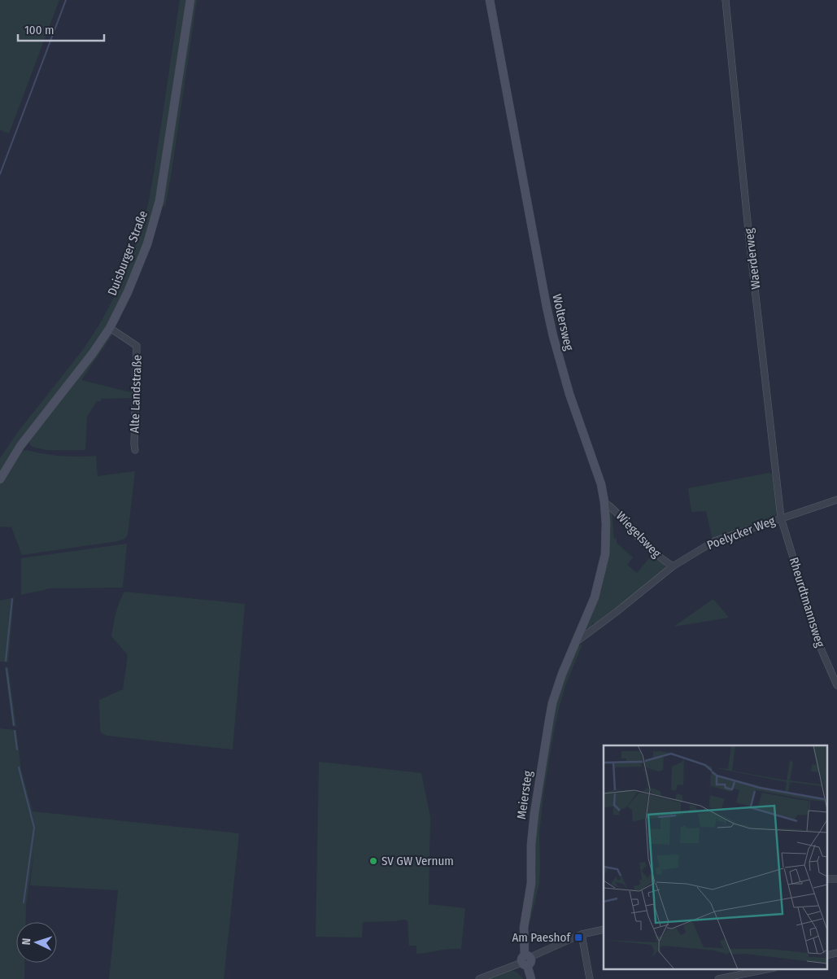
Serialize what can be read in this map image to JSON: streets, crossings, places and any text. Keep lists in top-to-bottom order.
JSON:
{
  "streets": {
    "street": [
      "Duisburger Straße",
      "Waerderweg",
      "Woltersweg",
      "Alte Landstraße",
      "Poelycker Weg",
      "Wiegelsweg",
      "Rheurdtmannsweg",
      "Meiersteg"
    ]
  },
  "crossings": [
    ["Duisburger Straße", "Alte Landstraße"],
    ["Waerderweg", "Poelycker Weg"],
    ["Waerderweg", "Rheurdtmannsweg"],
    ["Woltersweg", "Poelycker Weg"],
    ["Woltersweg", "Wiegelsweg"],
    ["Woltersweg", "Meiersteg"],
    ["Poelycker Weg", "Wiegelsweg"],
    ["Poelycker Weg", "Rheurdtmannsweg"],
    ["Poelycker Weg", "Meiersteg"]
  ],
  "places": {
    "other": ["SV GW Vernum"],
    "transit": ["Am Paeshof"]
  },
  "scale_bar": "100 m",
  "north": "left"
}
